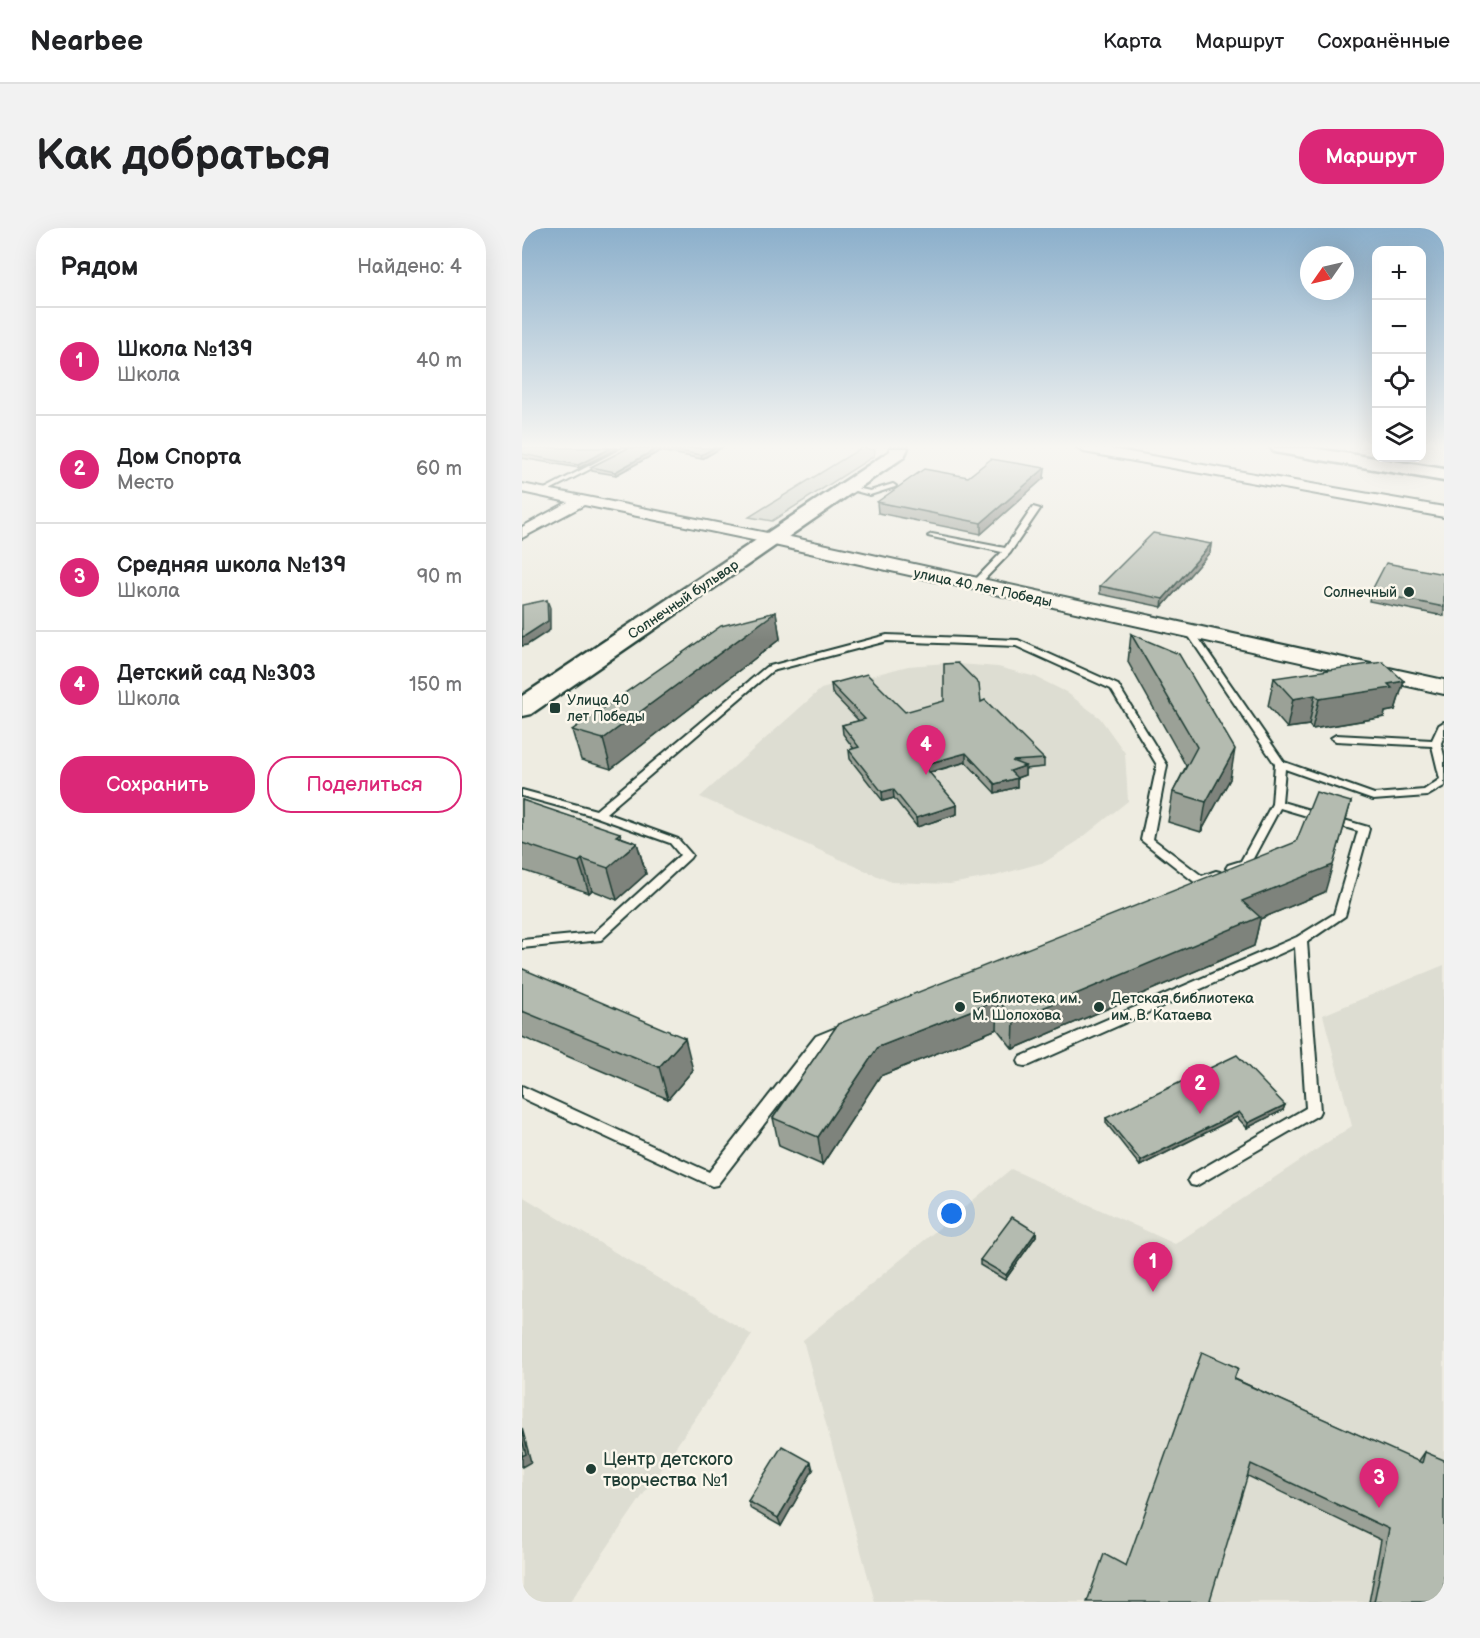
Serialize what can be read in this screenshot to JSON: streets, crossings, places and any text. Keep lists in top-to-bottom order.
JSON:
{
  "streets": {
    "main road": ["Солнечный бульвар"],
    "street": ["улица 40 лет Победы"]
  },
  "crossings": [
    ["улица 40 лет Победы", "Солнечный бульвар"]
  ],
  "places": {
    "other": [
      "Солнечный",
      "Библиотека им. М. Шолохова",
      "Детская библиотека им. В. Катаева",
      "Центр детского творчества №1"
    ],
    "transit": ["Улица 40 лет Победы"]
  },
  "north": "bottom left",
  "page": {
    "header": "Nearbee",
    "nav": ["Карта", "Маршрут", "Сохранённые"],
    "buttons": [
      "Маршрут",
      ["Сохранить", "Поделиться"]
    ],
    "title": "Как добраться",
    "heading": ["Рядом", "Найдено: 4"],
    "map_buttons": ["+", "−"],
    "list": [
      {
        "mark": "1",
        "name": "Школа №139",
        "note": "Школа",
        "value": "40 m"
      },
      {
        "mark": "2",
        "name": "Дом Спорта",
        "note": "Место",
        "value": "60 m"
      },
      {
        "mark": "3",
        "name": "Средняя школа №139",
        "note": "Школа",
        "value": "90 m"
      },
      {
        "mark": "4",
        "name": "Детский сад №303",
        "note": "Школа",
        "value": "150 m"
      }
    ],
    "pins": [
      "4",
      "2",
      "1",
      "3"
    ]
  }
}
